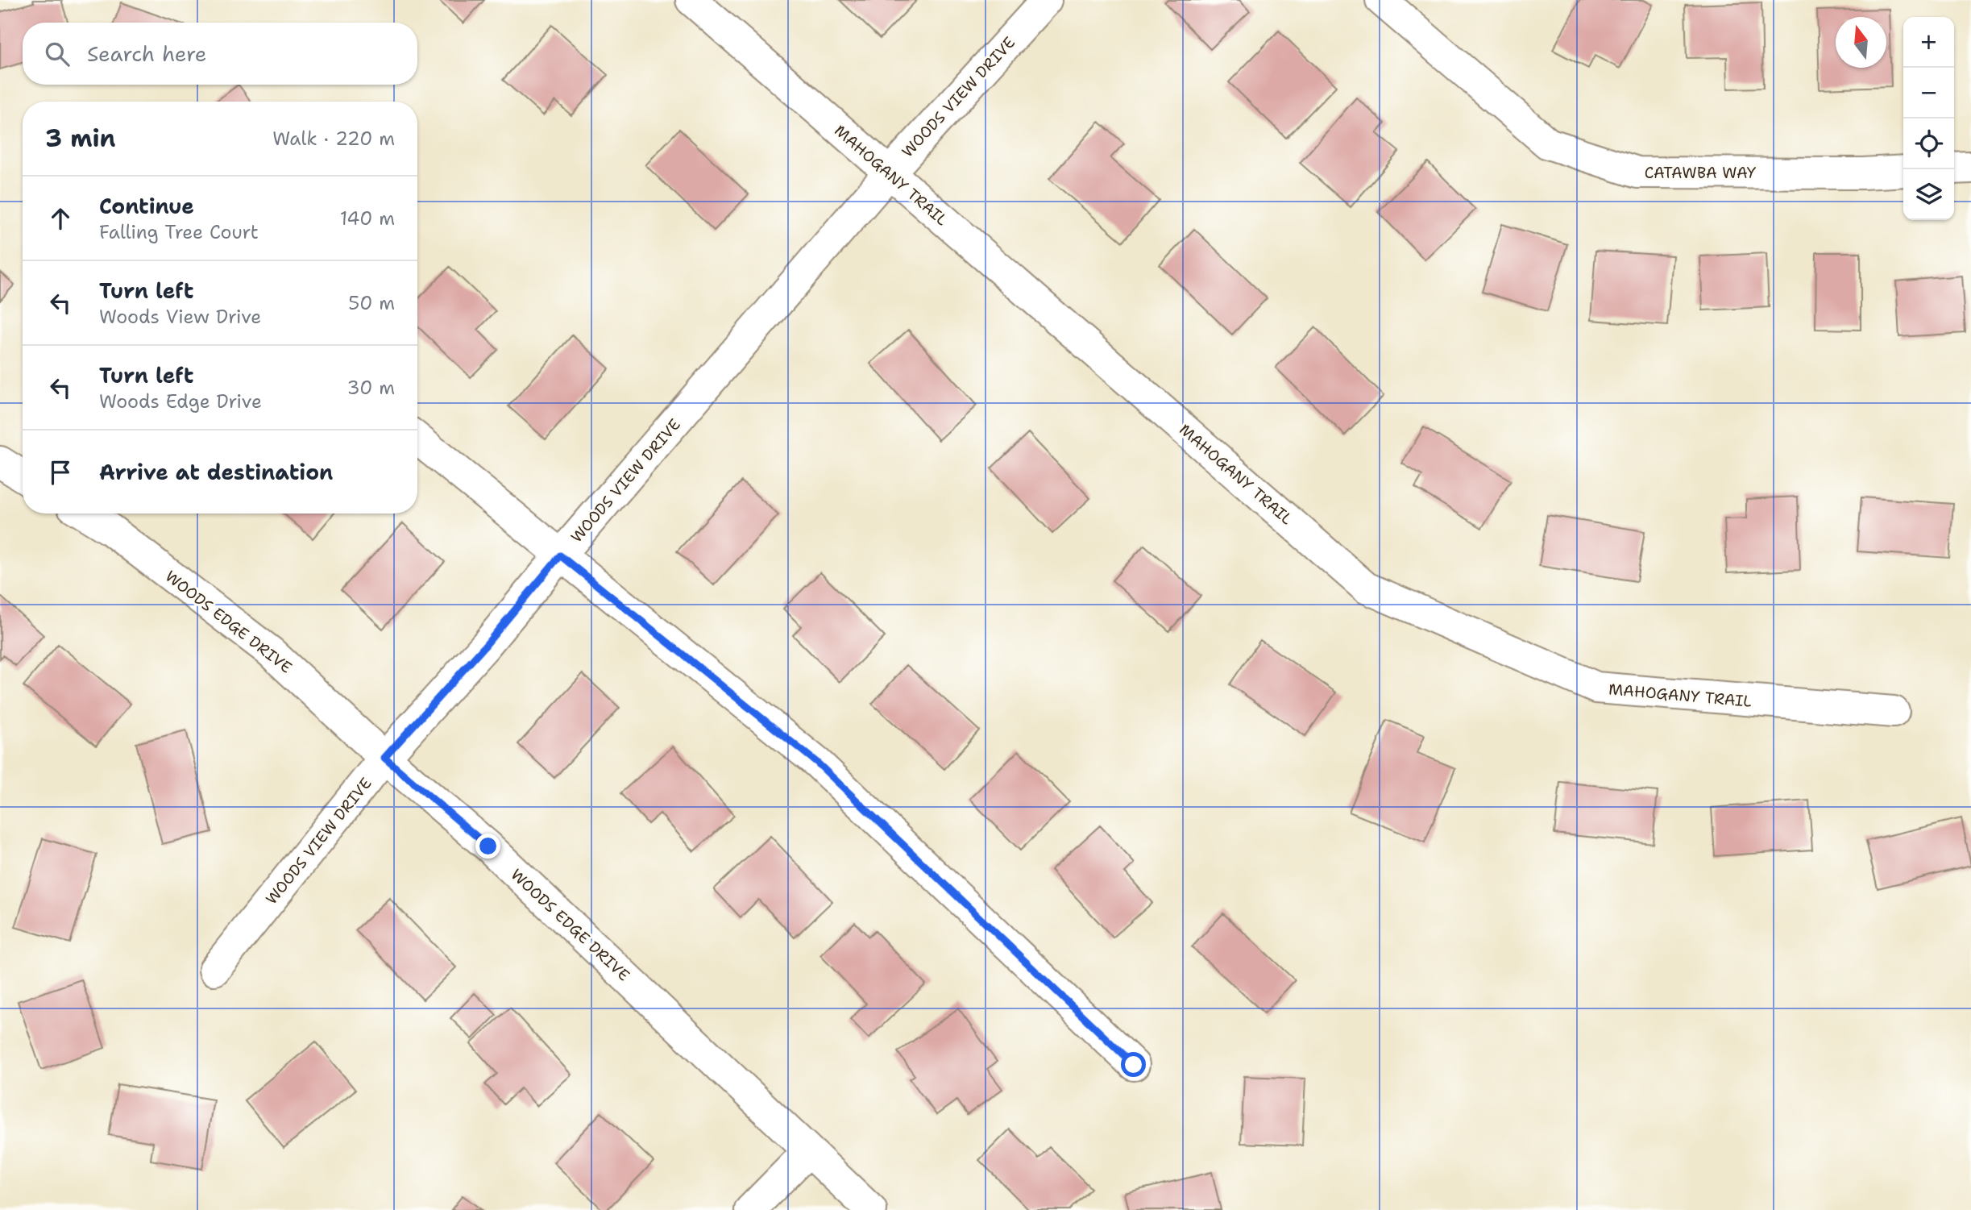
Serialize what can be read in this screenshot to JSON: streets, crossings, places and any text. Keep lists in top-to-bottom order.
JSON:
{
  "streets": {
    "street": [
      "WOODS VIEW DRIVE",
      "CATAWBA WAY",
      "MAHOGANY TRAIL",
      "WOODS EDGE DRIVE"
    ]
  },
  "crossings": [
    ["WOODS VIEW DRIVE", "MAHOGANY TRAIL"],
    ["WOODS VIEW DRIVE", "WOODS EDGE DRIVE"]
  ],
  "north": "top",
  "page": {
    "map_buttons": ["+", "−"],
    "search": "Search here",
    "heading": ["3 min", "Walk · 220 m"],
    "list": [
      ["Continue", "Falling Tree Court", "140 m"],
      ["Turn left", "Woods View Drive", "50 m"],
      ["Turn left", "Woods Edge Drive", "30 m"],
      "Arrive at destination"
    ]
  }
}
